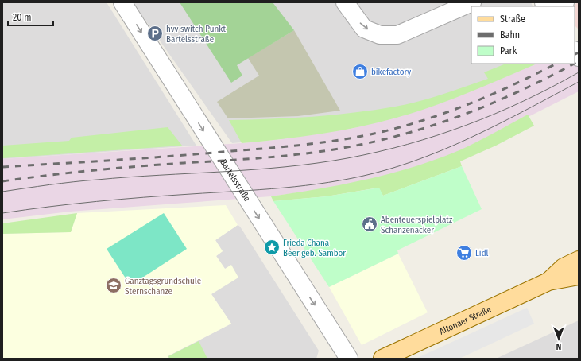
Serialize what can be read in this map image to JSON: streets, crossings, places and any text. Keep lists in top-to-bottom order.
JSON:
{
  "streets": {
    "main road": ["Altonaer Straße"],
    "street": ["Bartelsstraße"]
  },
  "one_way": ["Bartelsstraße"],
  "places": {
    "parking": ["hvv switch Punkt Bartelsstraße"],
    "shop": ["bikefactory"],
    "public building": ["Abenteuerspielplatz Schanzenacker"],
    "place": ["Frieda Chana Beer geb. Sambor"],
    "supermarket": ["Lidl"],
    "school or university": ["Ganztagsgrundschule Sternschanze"]
  },
  "legend": ["Straße", "Bahn", "Park"],
  "scale_bar": "20 m",
  "north": "bottom"
}
